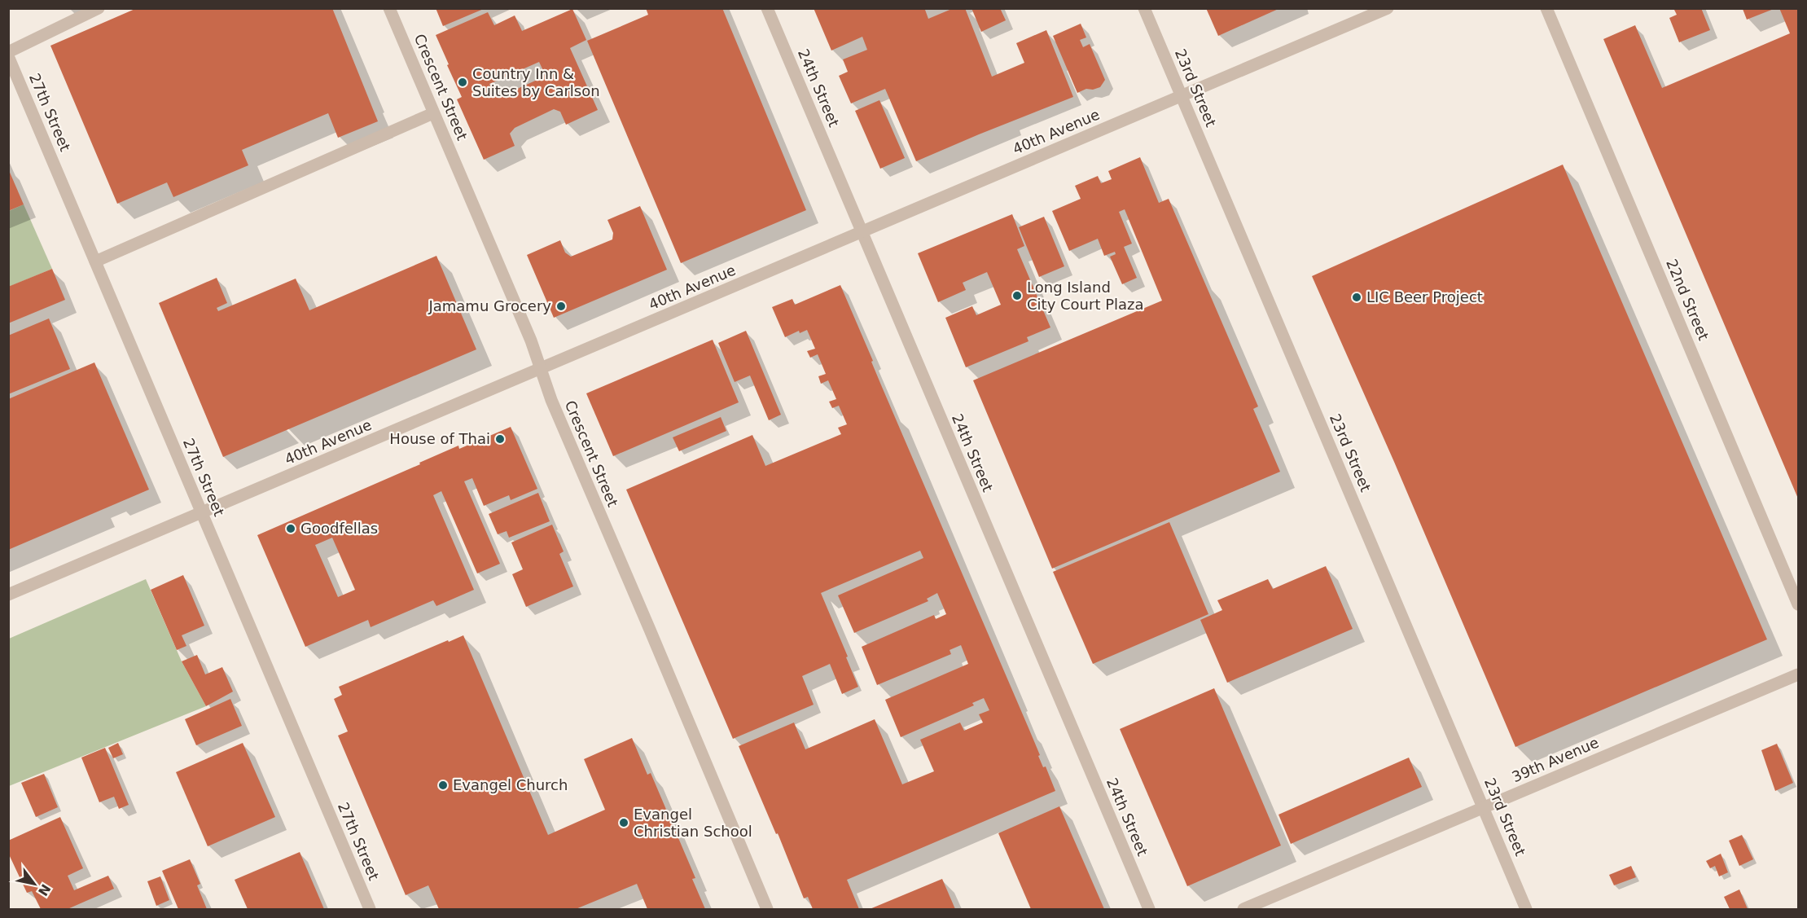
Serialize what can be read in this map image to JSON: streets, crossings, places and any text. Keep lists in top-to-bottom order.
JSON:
{
  "streets": {
    "street": [
      "Crescent Street",
      "24th Street",
      "23rd Street",
      "27th Street",
      "40th Avenue",
      "22nd Street",
      "39th Avenue"
    ]
  },
  "crossings": [
    ["Crescent Street", "40th Avenue"],
    ["24th Street", "40th Avenue"],
    ["23rd Street", "40th Avenue"],
    ["23rd Street", "39th Avenue"],
    ["27th Street", "40th Avenue"]
  ],
  "places": [
    "Country Inn & Suites by Carlson",
    "Long Island City Court Plaza",
    "LIC Beer Project",
    "Jamamu Grocery",
    "House of Thai",
    "Goodfellas",
    "Evangel Church",
    "Evangel Christian School"
  ],
  "north": "bottom right"
}
